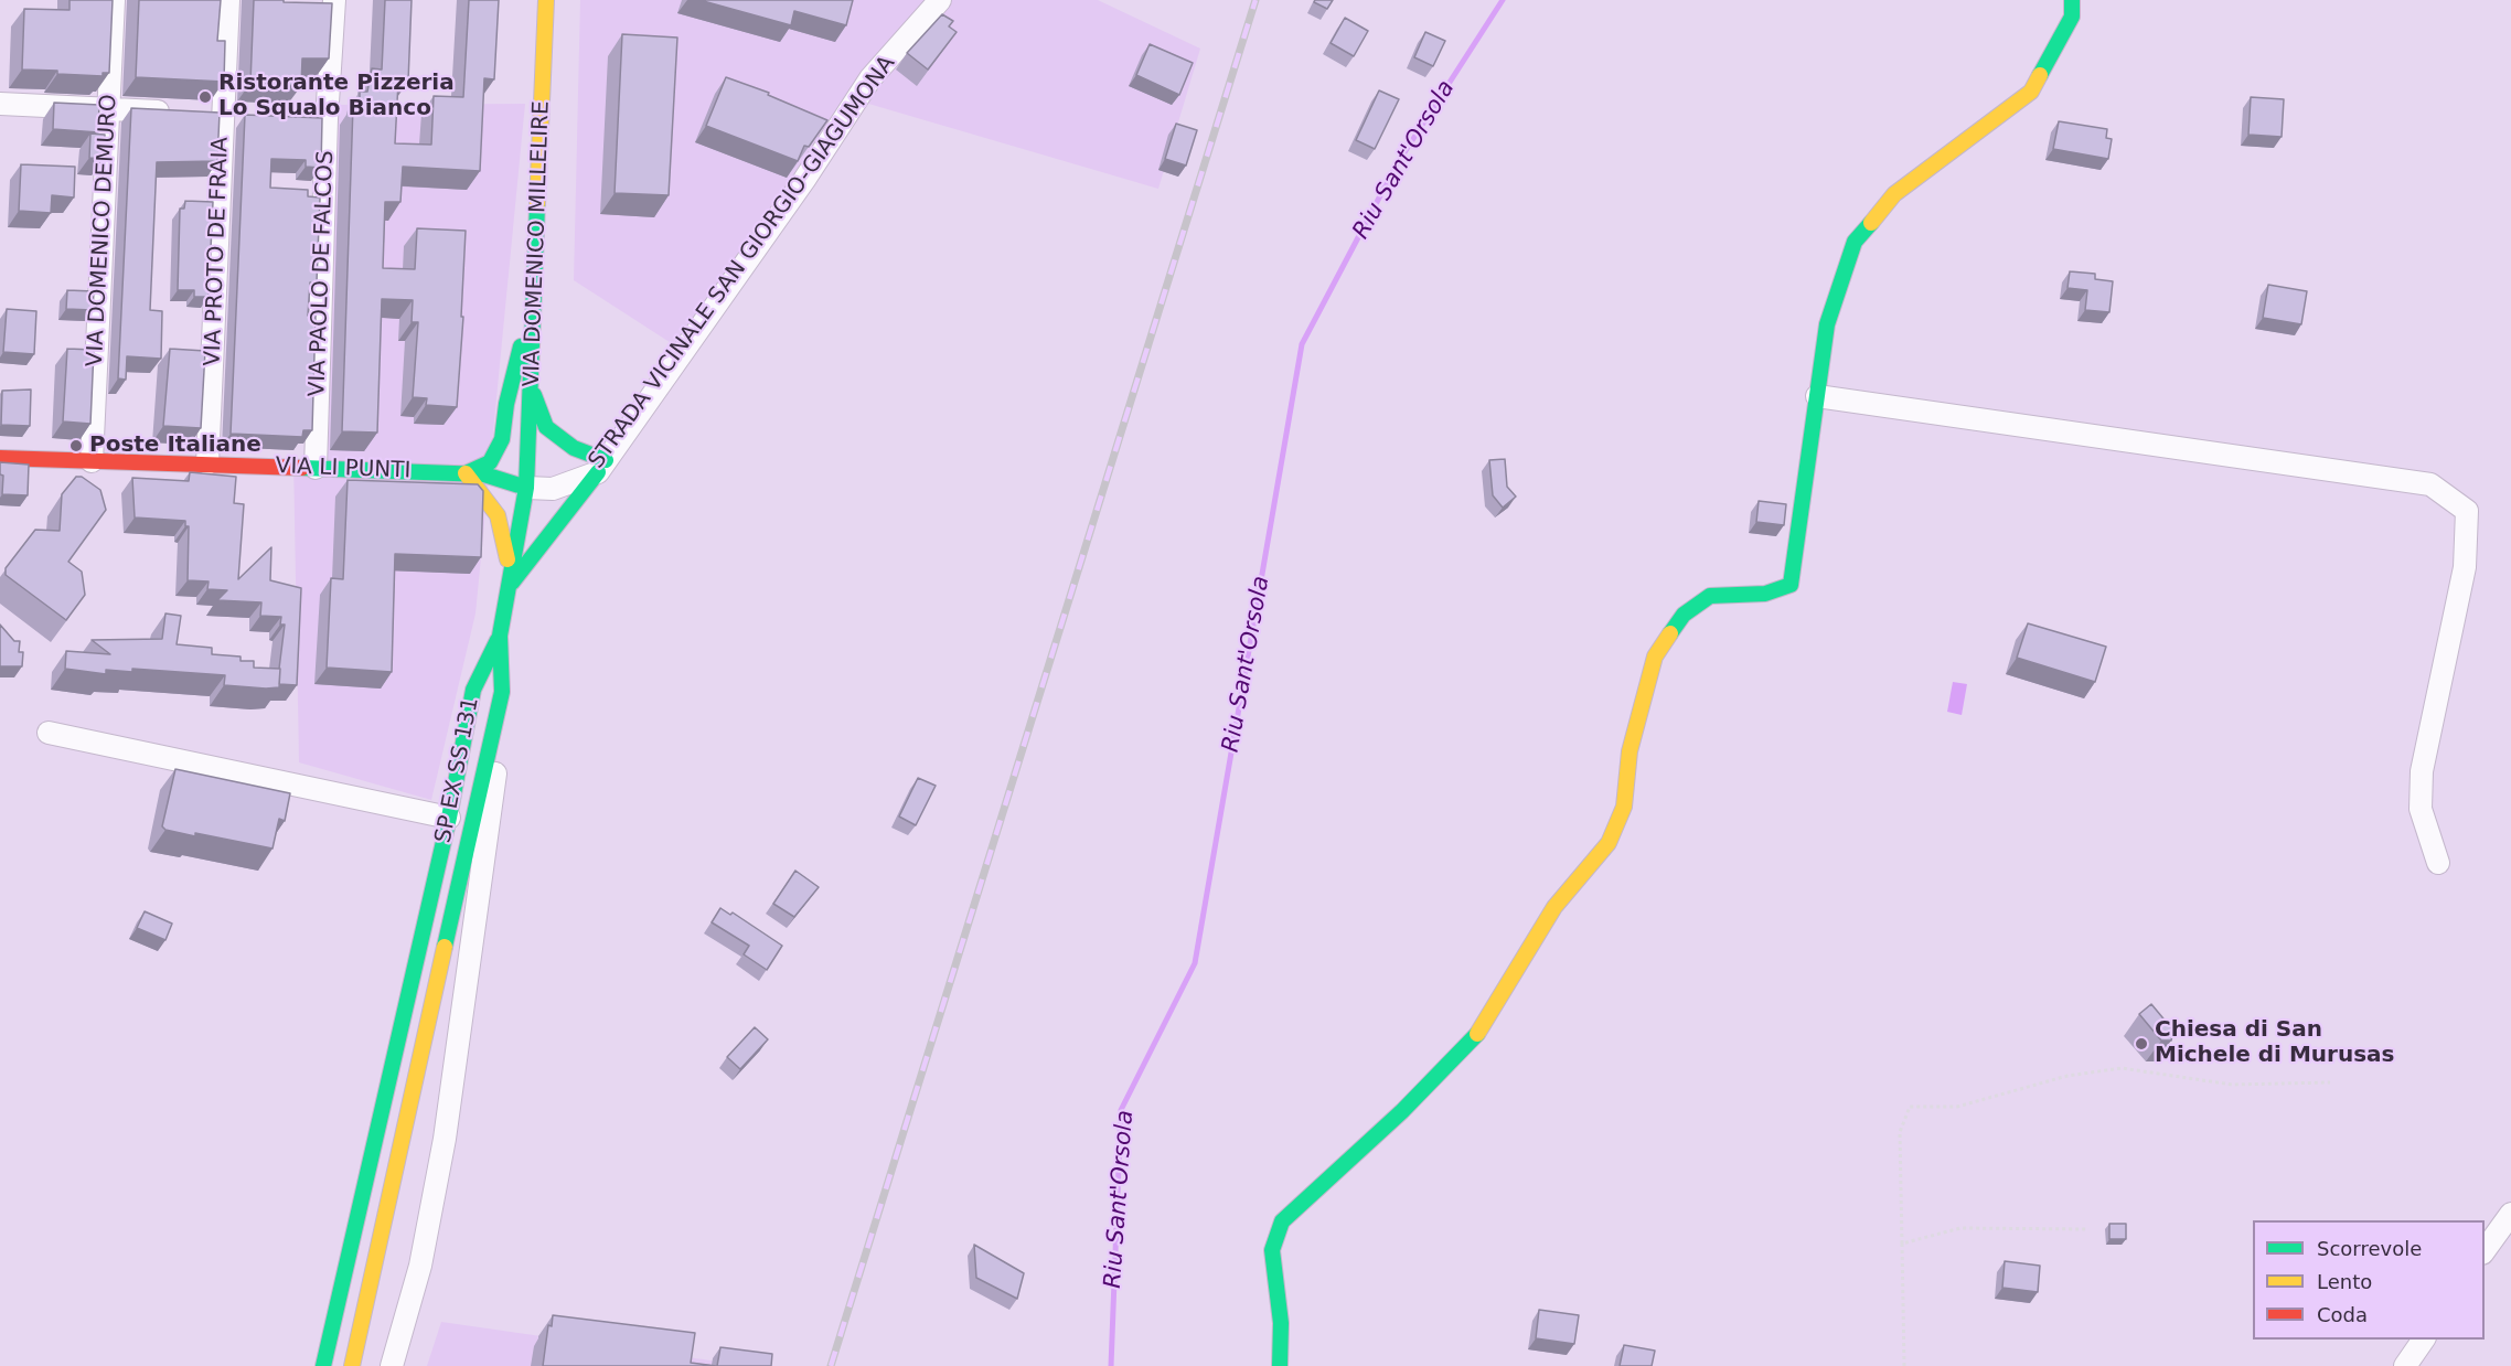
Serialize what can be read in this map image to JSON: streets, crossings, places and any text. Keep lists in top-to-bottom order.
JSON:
{
  "streets": {
    "main road": ["VIA DOMENICO MILLELIRE", "VIA LI PUNTI", "SP EX SS 131"],
    "street": [
      "VIA DOMENICO DEMURO",
      "VIA PROTO DE FRAIA",
      "STRADA VICINALE SAN GIORGIO-GIAGUMONA",
      "VIA PAOLO DE FALCOS"
    ]
  },
  "crossings": [
    ["VIA DOMENICO DEMURO", "VIA LI PUNTI"],
    ["VIA DOMENICO MILLELIRE", "STRADA VICINALE SAN GIORGIO-GIAGUMONA"],
    ["VIA DOMENICO MILLELIRE", "VIA LI PUNTI"],
    ["VIA DOMENICO MILLELIRE", "SP EX SS 131"],
    ["VIA PROTO DE FRAIA", "VIA LI PUNTI"],
    ["STRADA VICINALE SAN GIORGIO-GIAGUMONA", "VIA LI PUNTI"],
    ["VIA PAOLO DE FALCOS", "VIA LI PUNTI"]
  ],
  "water": ["Riu Sant'Orsola"],
  "places": ["Ristorante Pizzeria Lo Squalo Bianco", "Poste Italiane", "Chiesa di San Michele di Murusas"],
  "legend": ["Scorrevole", "Lento", "Coda"]
}
